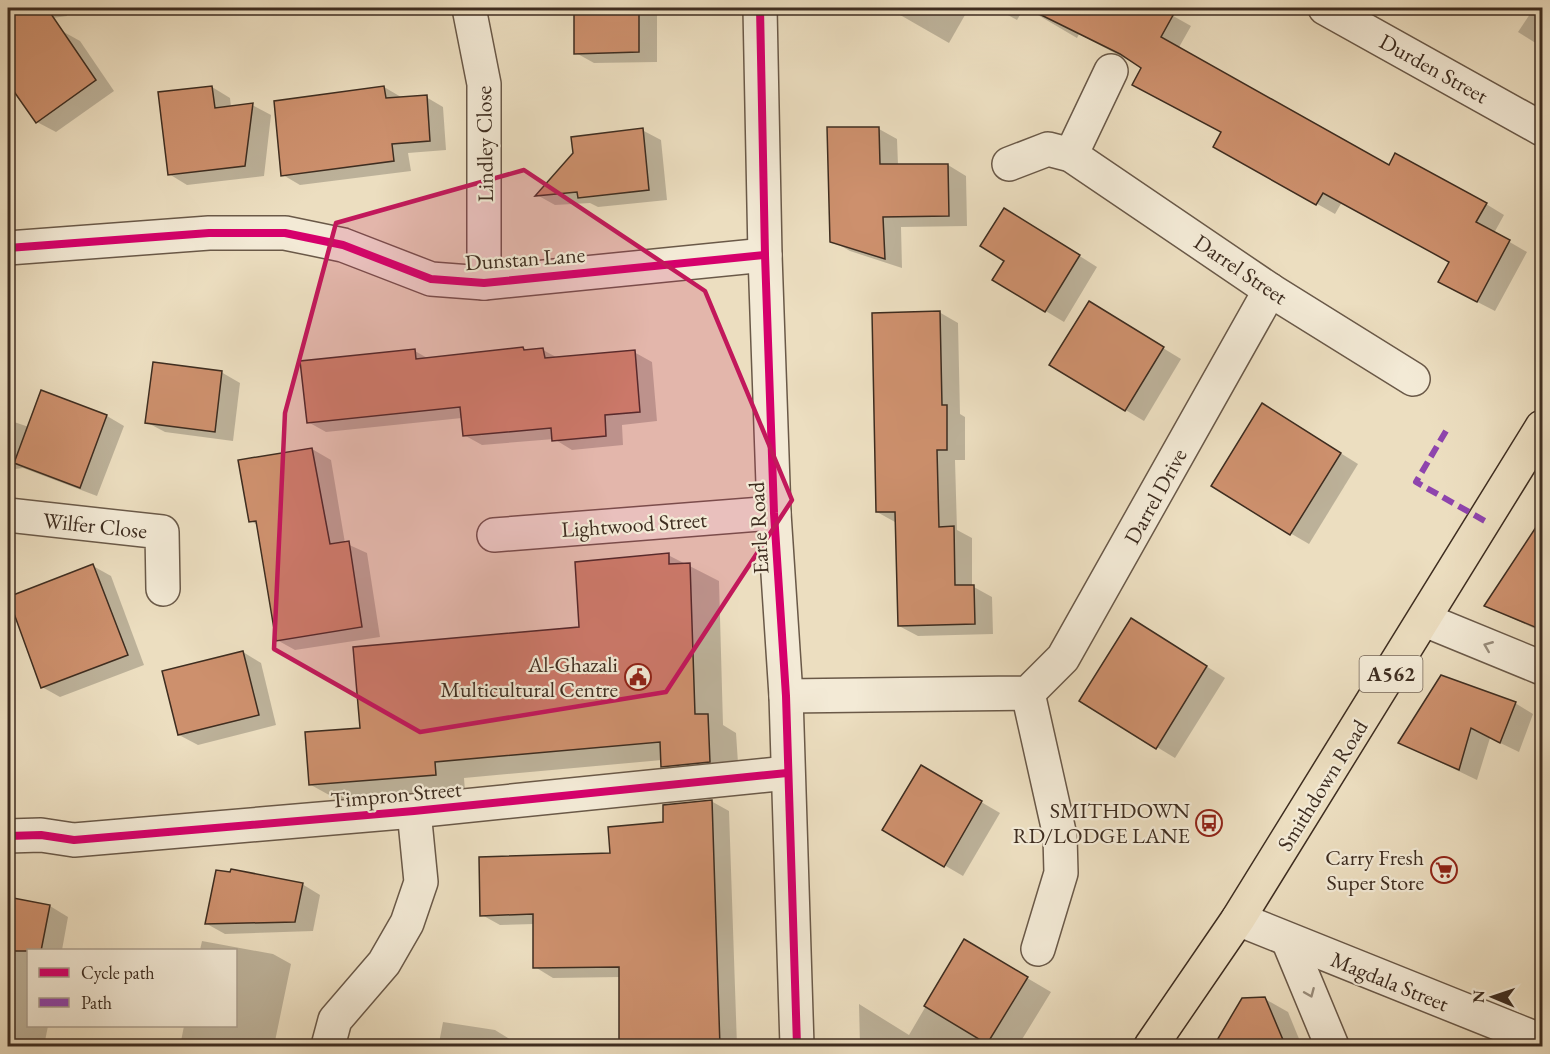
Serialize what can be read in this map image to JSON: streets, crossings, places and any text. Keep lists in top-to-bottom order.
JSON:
{
  "streets": {
    "highway": ["A562", "Smithdown Road"],
    "street": [
      "Durden Street",
      "Lindley Close",
      "Dunstan Lane",
      "Darrel Street",
      "Darrel Drive",
      "Lightwood Street",
      "Wilfer Close",
      "Earle Road",
      "Timpron Street",
      "Magdala Street"
    ]
  },
  "crossings": [
    ["Lindley Close", "Dunstan Lane"],
    ["Dunstan Lane", "Earle Road"],
    ["Darrel Street", "Darrel Drive"],
    ["Lightwood Street", "Earle Road"],
    ["Earle Road", "Timpron Street"],
    ["Smithdown Road", "Magdala Street"]
  ],
  "places": {
    "public building": ["Al-Ghazali Multicultural Centre"],
    "bus stop": ["SMITHDOWN RD/LODGE LANE"],
    "supermarket": ["Carry Fresh Super Store"]
  },
  "legend": ["Cycle path", "Path"],
  "north": "left"
}
